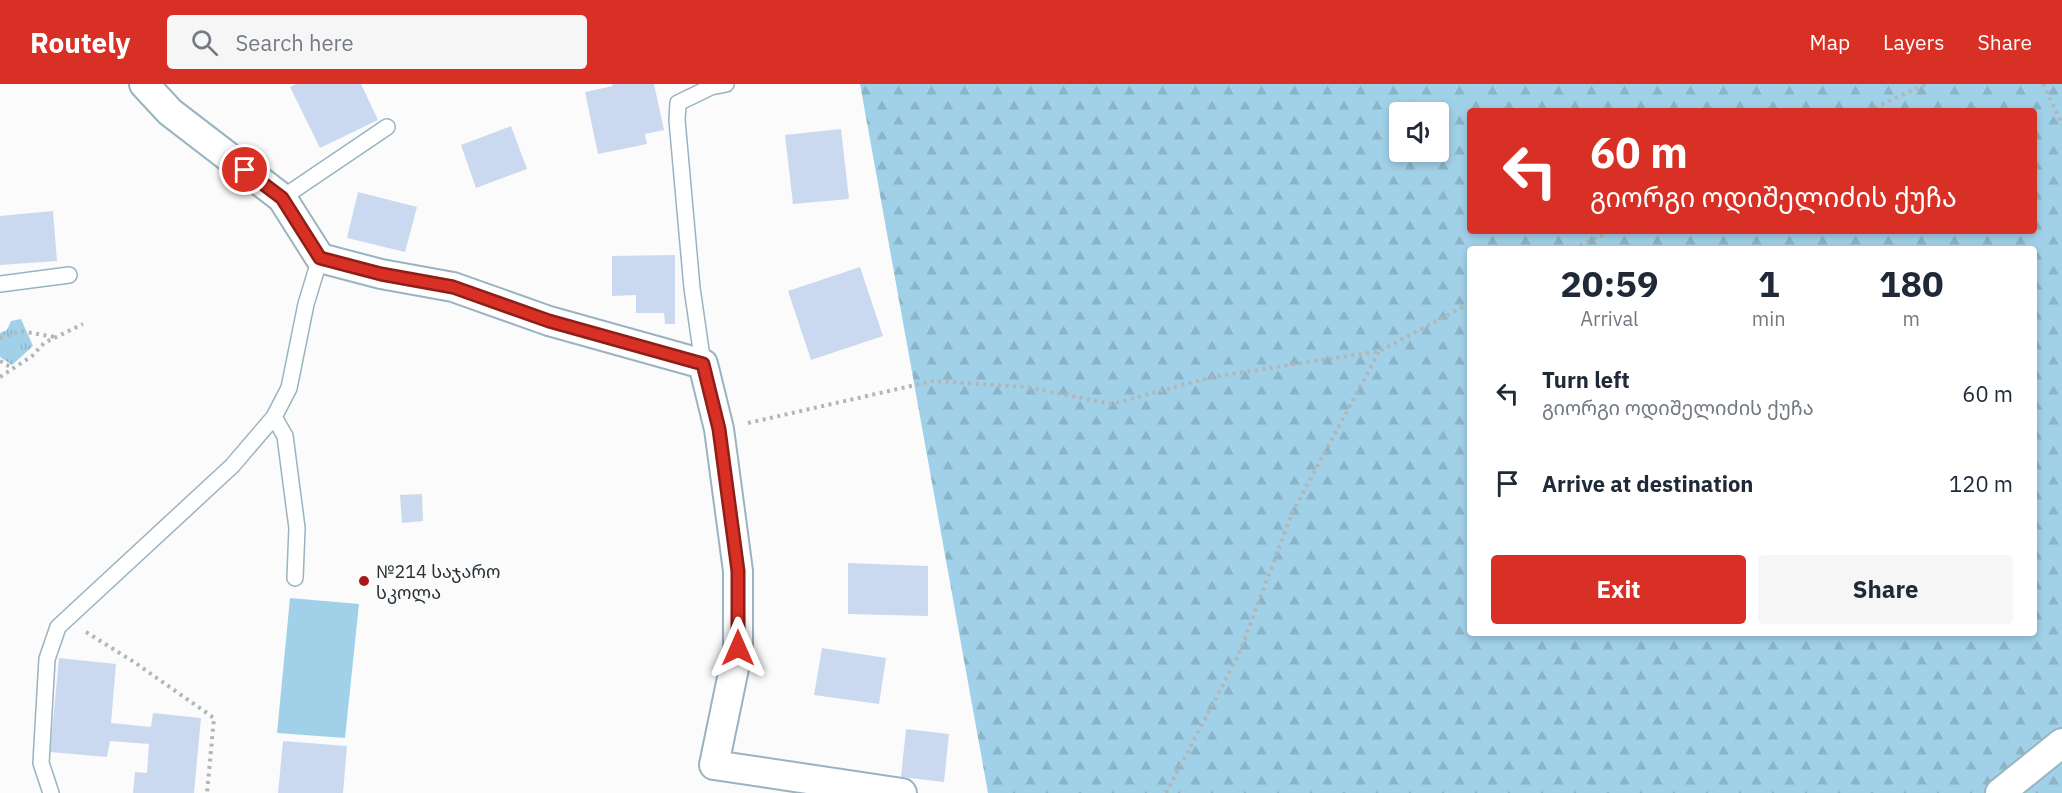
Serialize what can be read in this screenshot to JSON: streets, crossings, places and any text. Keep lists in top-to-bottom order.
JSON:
{
  "places": ["№214 საჯარო სკოლა"],
  "page": {
    "header": "Routely",
    "search": "Search here",
    "nav": ["Map", "Layers", "Share"],
    "turn": ["60 m", "გიორგი ოდიშელიძის ქუჩა"],
    "eta": [
      "20:59",
      "Arrival",
      "1",
      "min",
      "180",
      "m"
    ],
    "list": [
      {
        "name": "Turn left",
        "note": "გიორგი ოდიშელიძის ქუჩა",
        "value": "60 m"
      },
      {
        "name": "Arrive at destination",
        "value": "120 m"
      }
    ],
    "buttons": ["Exit", "Share"]
  }
}
